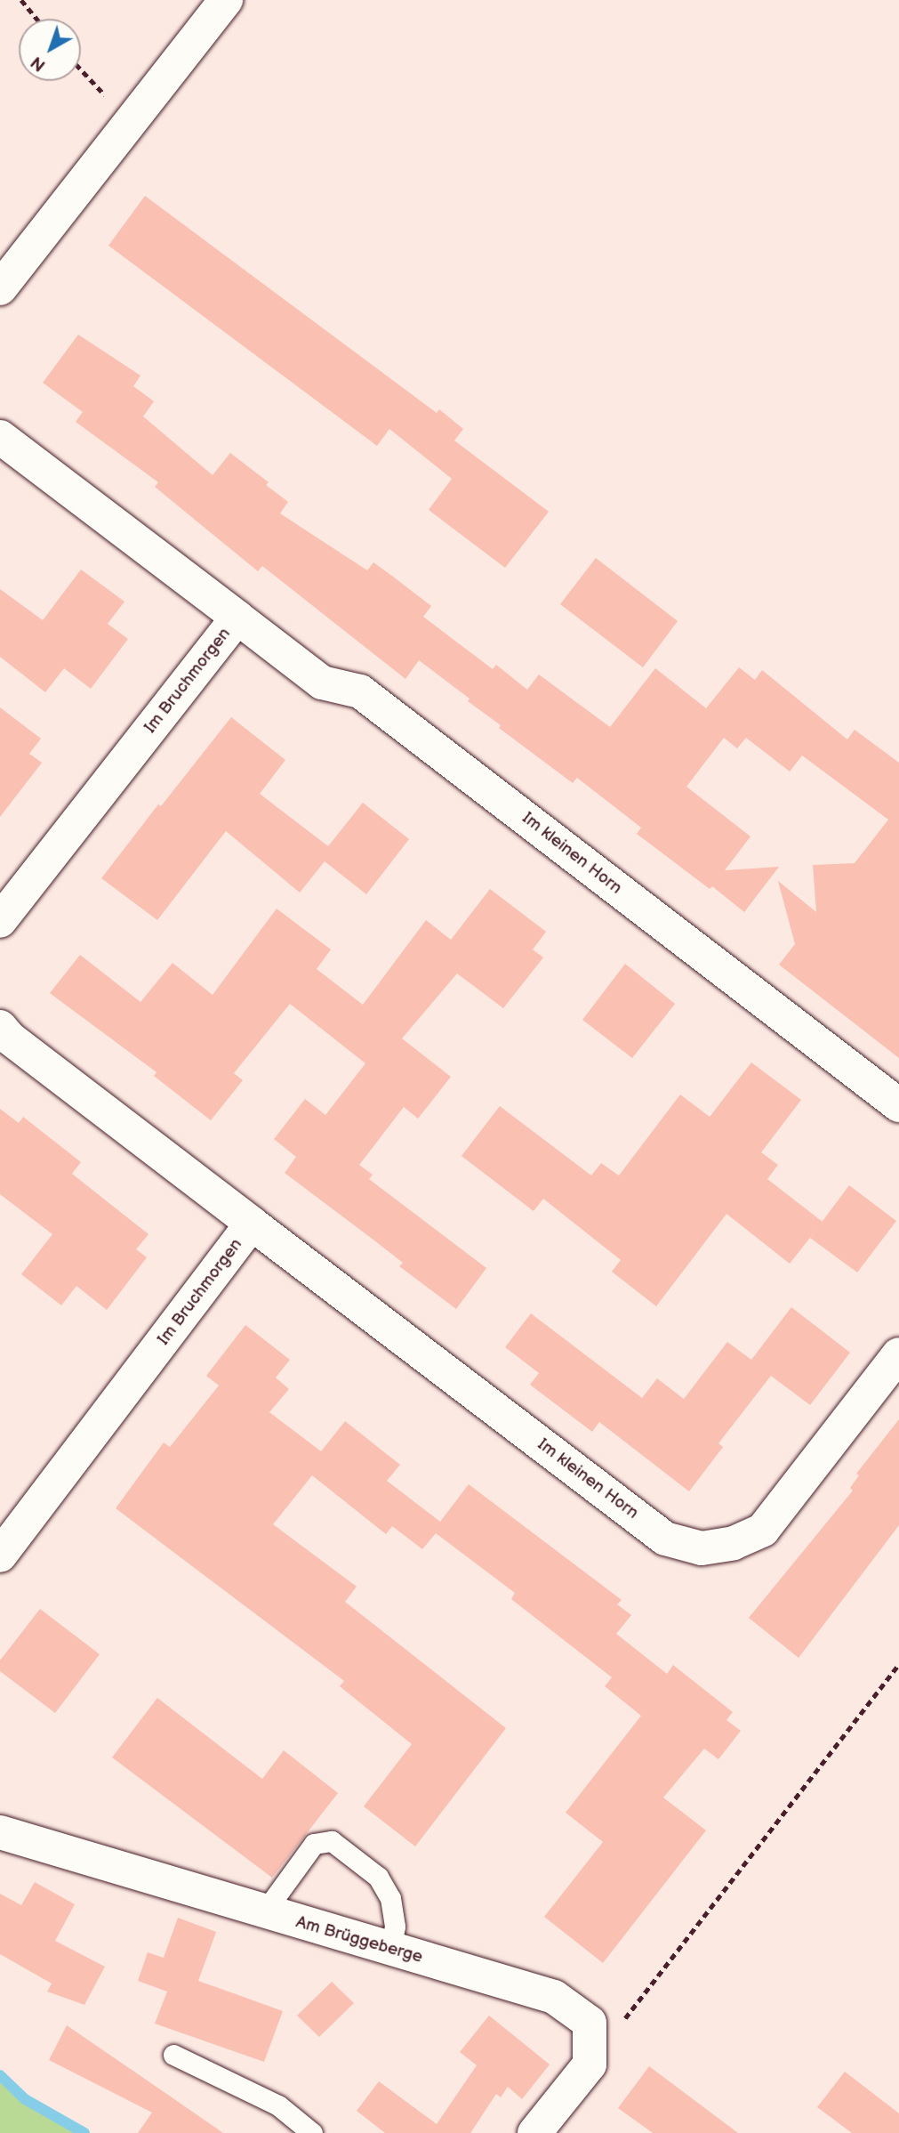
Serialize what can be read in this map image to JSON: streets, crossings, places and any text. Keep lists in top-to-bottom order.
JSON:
{
  "streets": {
    "street": ["Im Bruchmorgen", "Im kleinen Horn", "Am Brüggeberge"]
  },
  "crossings": [
    ["Im Bruchmorgen", "Im kleinen Horn"]
  ],
  "north": "bottom left"
}
